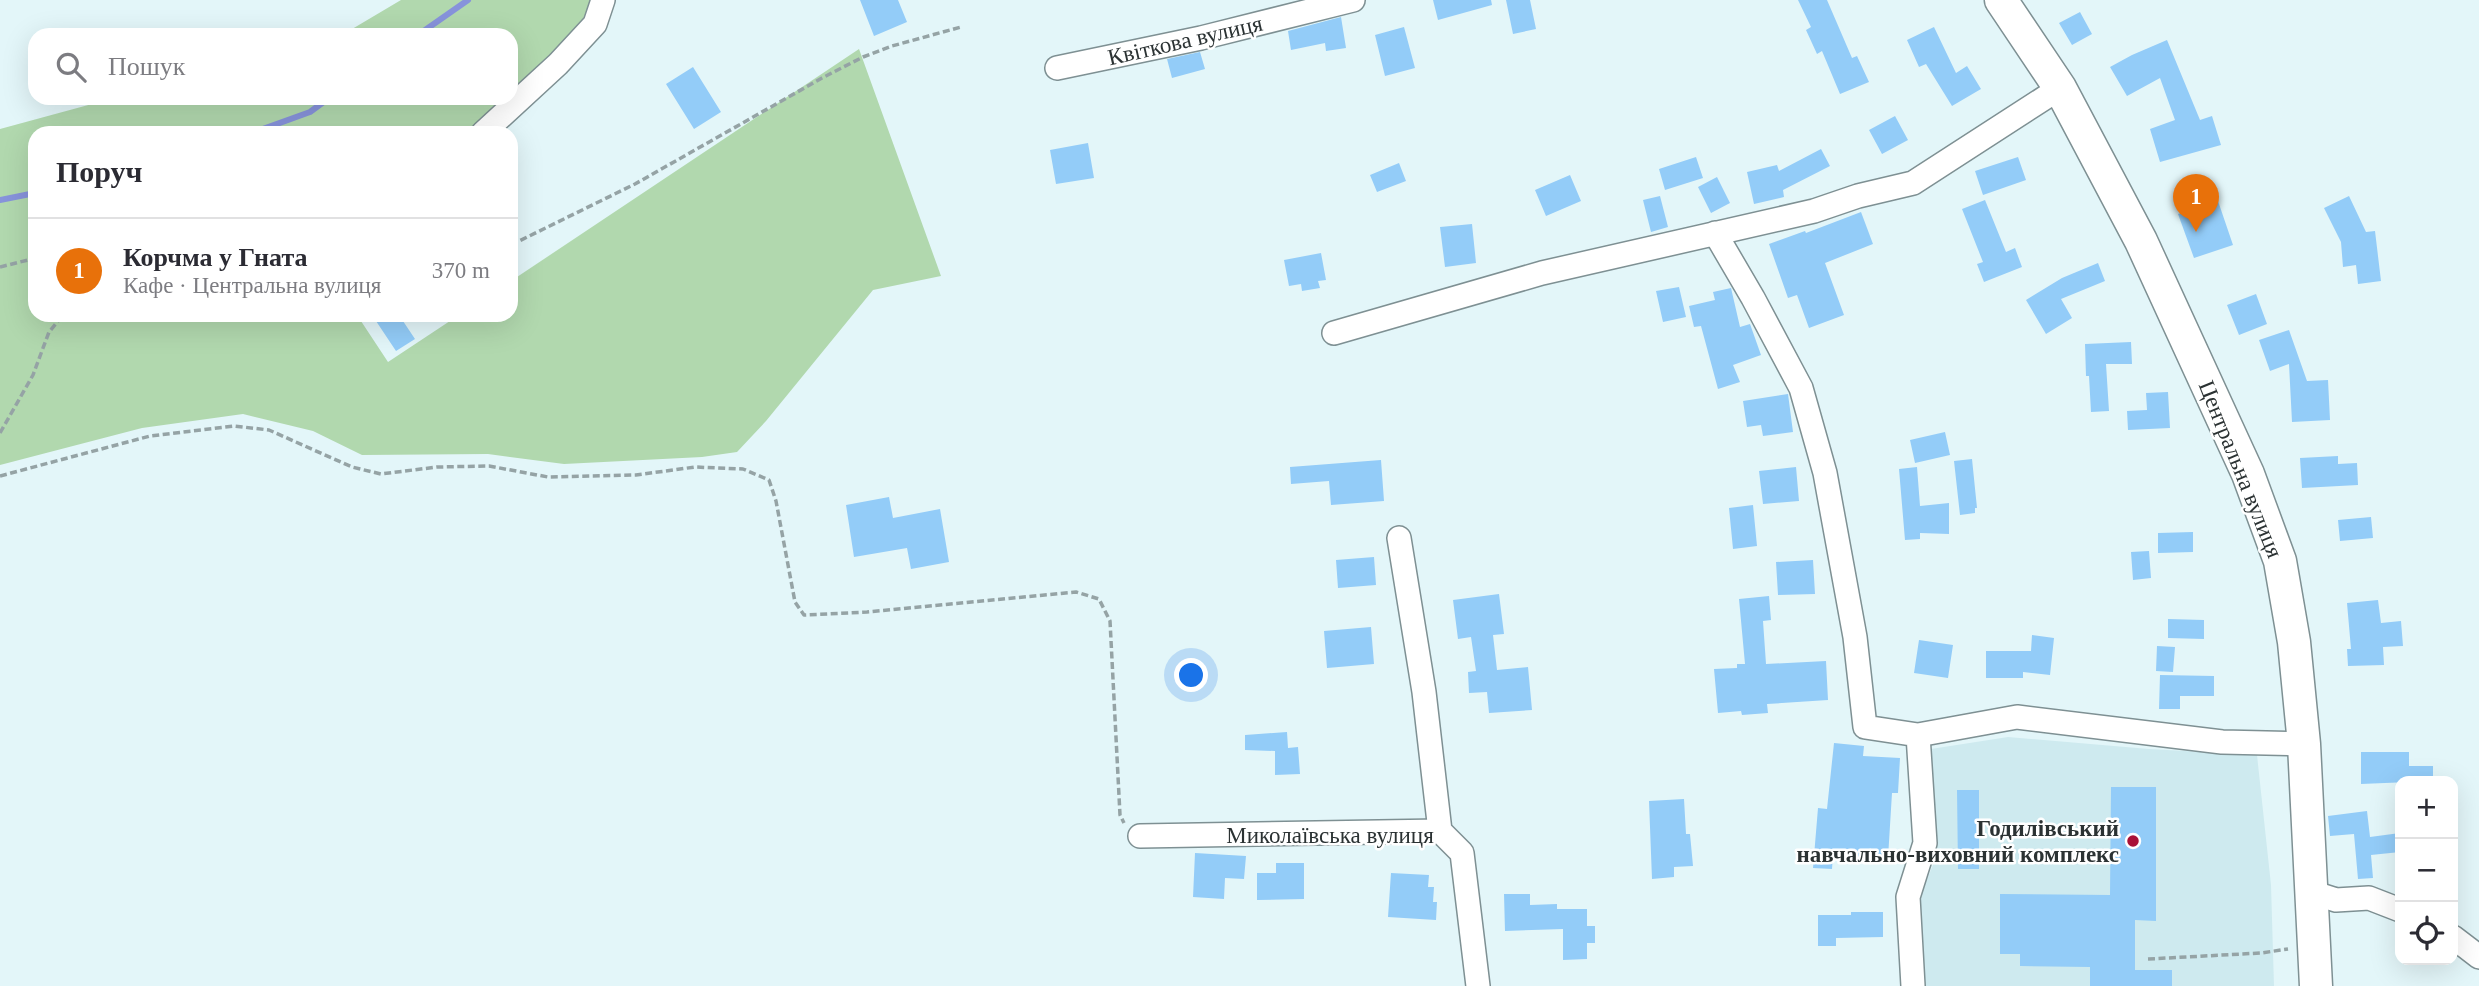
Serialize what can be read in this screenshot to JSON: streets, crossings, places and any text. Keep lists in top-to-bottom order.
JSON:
{
  "streets": {
    "main road": ["Центральна вулиця"],
    "street": ["Квіткова вулиця", "Миколаївська вулиця"]
  },
  "places": ["Годилівський навчально-виховний комплекс"],
  "page": {
    "search": "Пошук",
    "heading": "Поруч",
    "pins": "1",
    "list": [
      {
        "mark": "1",
        "name": "Корчма у Гната",
        "note": "Кафе · Центральна вулиця",
        "value": "370 m"
      }
    ],
    "map_buttons": ["+", "−"]
  }
}
